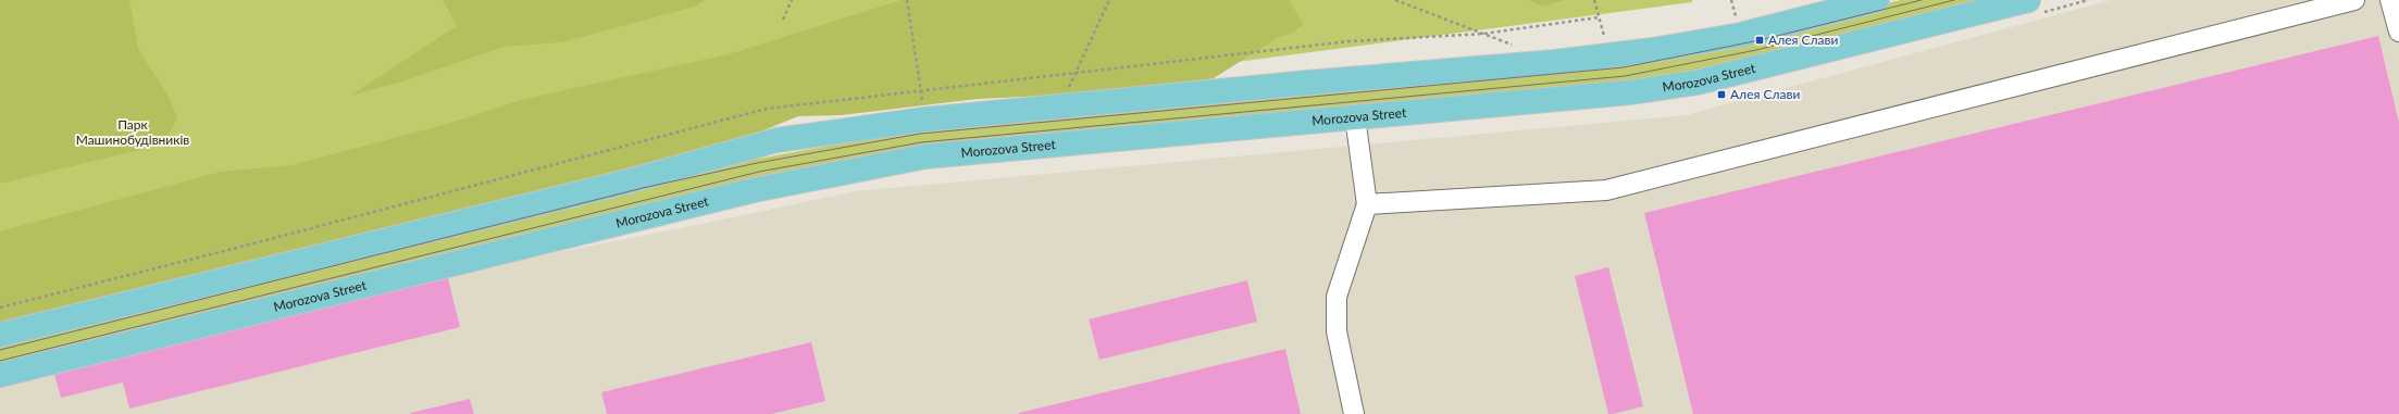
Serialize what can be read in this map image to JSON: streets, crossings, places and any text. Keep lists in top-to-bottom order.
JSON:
{
  "streets": {
    "main road": ["Morozova Street"]
  },
  "parks": ["Парк Машинобудівників"],
  "places": {
    "transit": ["Алея Слави", "Aлея Слави"]
  }
}
